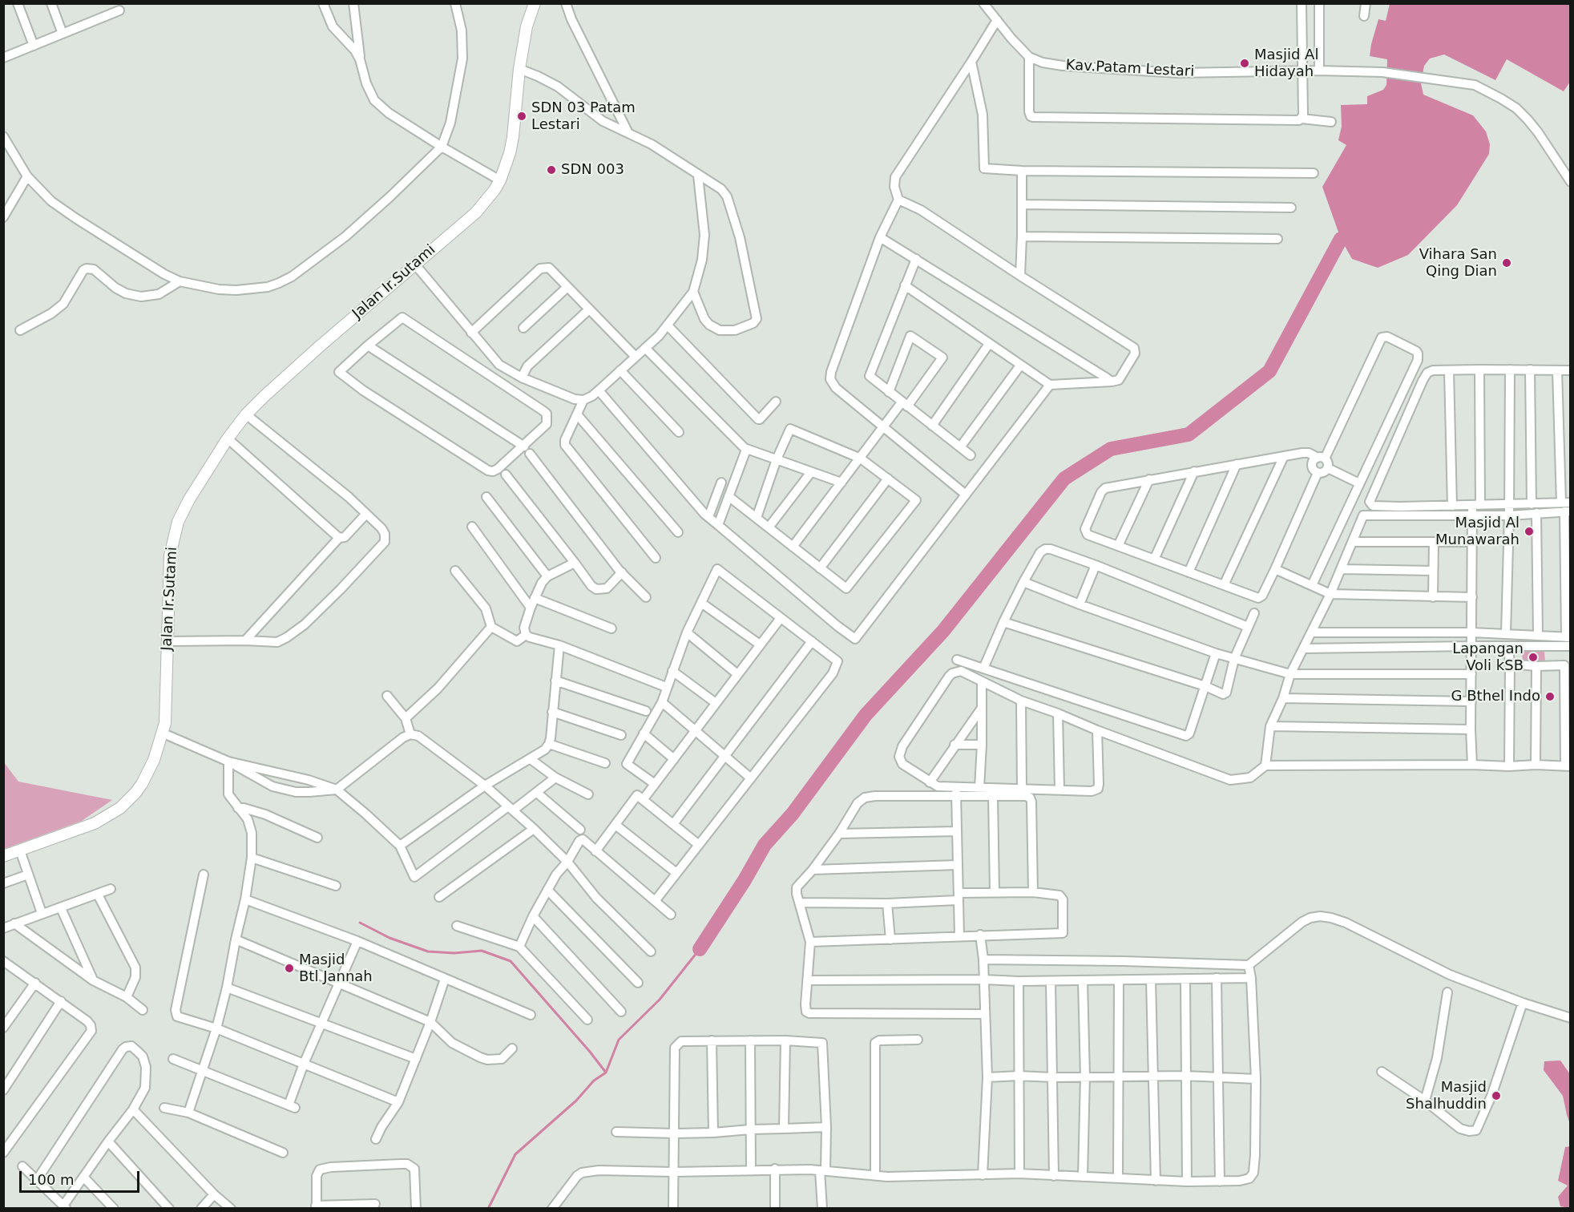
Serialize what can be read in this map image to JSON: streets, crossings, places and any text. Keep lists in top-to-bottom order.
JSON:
{
  "streets": {
    "street": ["Kav.Patam Lestari", "Jalan Ir.Sutami"]
  },
  "places": [
    "Masjid Al Hidayah",
    "SDN 03 Patam Lestari",
    "SDN 003",
    "Vihara San Qing Dian",
    "Masjid Al Munawarah",
    "Lapangan Voli kSB",
    "G Bthel Indo",
    "Masjid Btl Jannah",
    "Masjid Shalhuddin"
  ],
  "scale_bar": "100 m"
}
